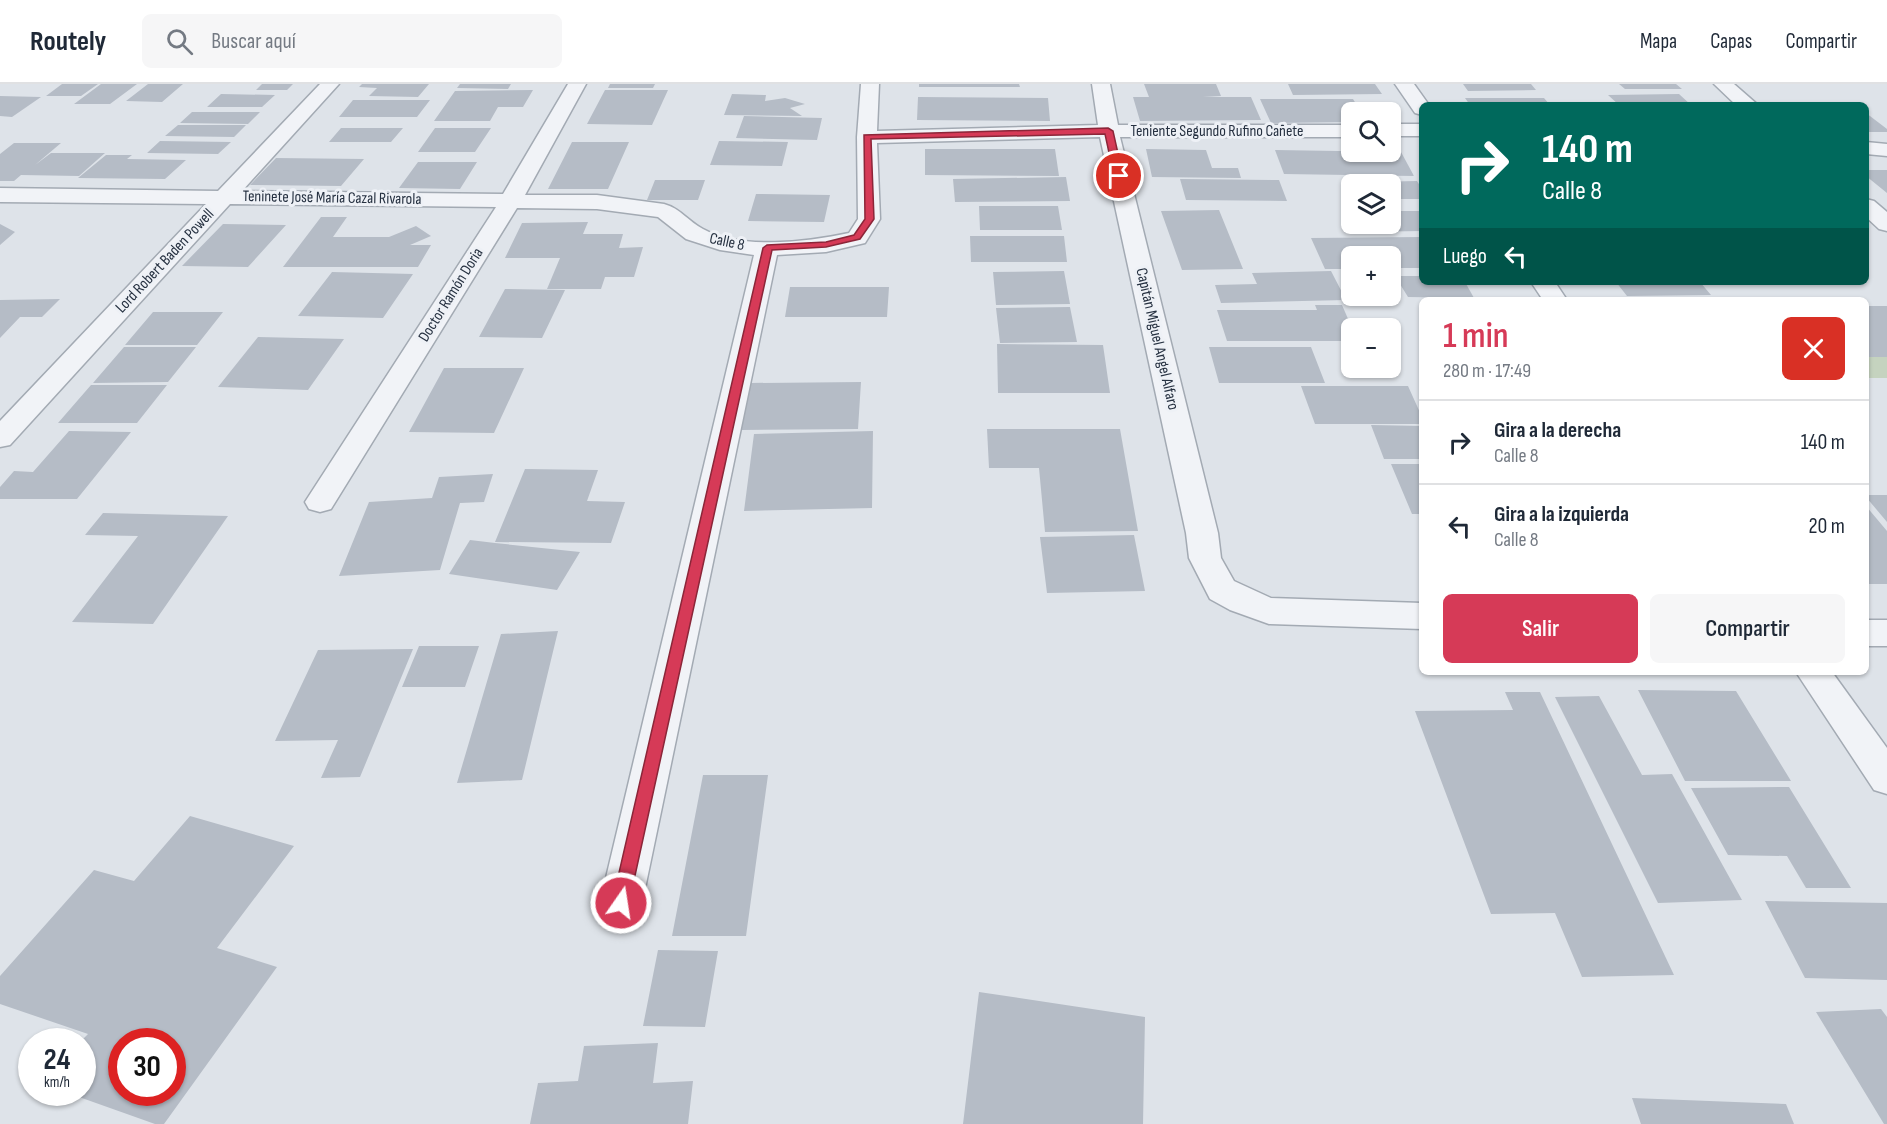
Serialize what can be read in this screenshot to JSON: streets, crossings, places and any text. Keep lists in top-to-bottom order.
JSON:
{
  "streets": {
    "street": [
      "Teniente Segundo Rufino Cañete",
      "Teninete José María Cazal Rivarola",
      "Calle 8",
      "Lord Robert Baden Powell",
      "Doctor Ramón Doria",
      "Capitán Miguel Angel Alfaro"
    ]
  },
  "crossings": [
    ["Teniente Segundo Rufino Cañete", "Calle 8"],
    ["Teniente Segundo Rufino Cañete", "Capitán Miguel Angel Alfaro"],
    ["Teninete José María Cazal Rivarola", "Calle 8"],
    ["Teninete José María Cazal Rivarola", "Lord Robert Baden Powell"],
    ["Teninete José María Cazal Rivarola", "Doctor Ramón Doria"]
  ],
  "page": {
    "header": "Routely",
    "search": "Buscar aquí",
    "nav": ["Mapa", "Capas", "Compartir"],
    "map_buttons": ["+", "−"],
    "turn": ["140 m", "Calle 8"],
    "then": "Luego",
    "heading": ["1 min", "280 m · 17:49"],
    "list": [
      {
        "name": "Gira a la derecha",
        "note": "Calle 8",
        "value": "140 m"
      },
      {
        "name": "Gira a la izquierda",
        "note": "Calle 8",
        "value": "20 m"
      }
    ],
    "buttons": ["Salir", "Compartir"],
    "speed": "24 km/h",
    "limit": "30"
  }
}
